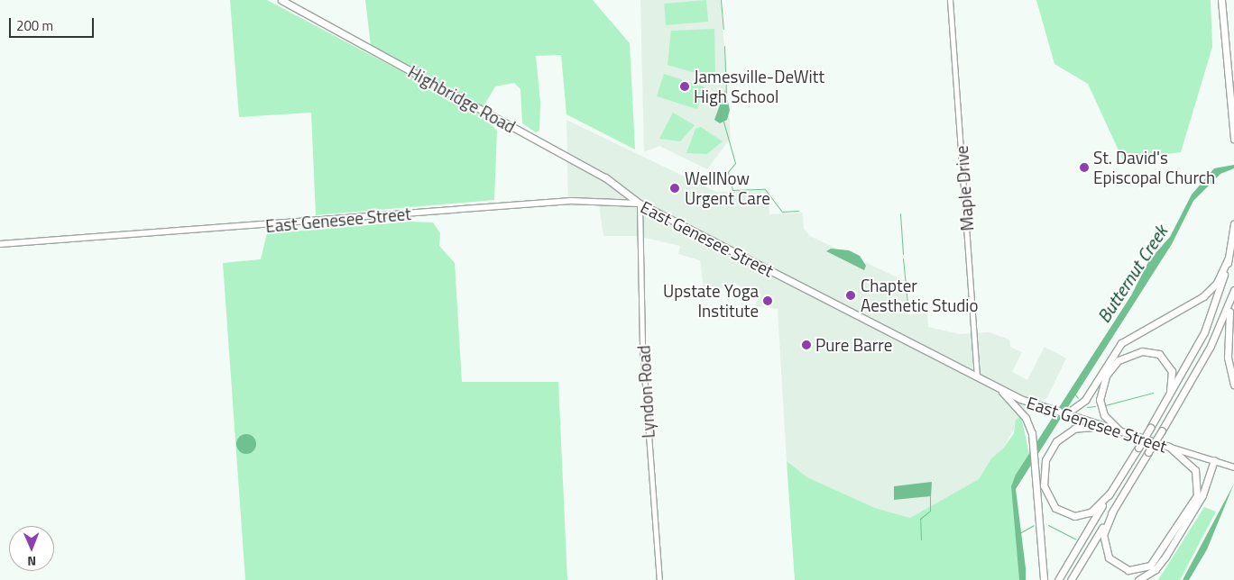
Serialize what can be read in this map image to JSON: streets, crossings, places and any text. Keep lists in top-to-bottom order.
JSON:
{
  "streets": {
    "highway": ["Highbridge Road", "East Genesee Street"],
    "street": ["Maple Drive", "Lyndon Road"]
  },
  "crossings": [
    ["Highbridge Road", "East Genesee Street"],
    ["Highbridge Road", "Lyndon Road"],
    ["Maple Drive", "East Genesee Street"],
    ["East Genesee Street", "Lyndon Road"]
  ],
  "water": ["Butternut Creek"],
  "places": [
    "Jamesville-DeWitt High School",
    "St. David's Episcopal Church",
    "WellNow Urgent Care",
    "Chapter Aesthetic Studio",
    "Upstate Yoga Institute",
    "Pure Barre"
  ],
  "scale_bar": "200 m",
  "north": "bottom"
}
